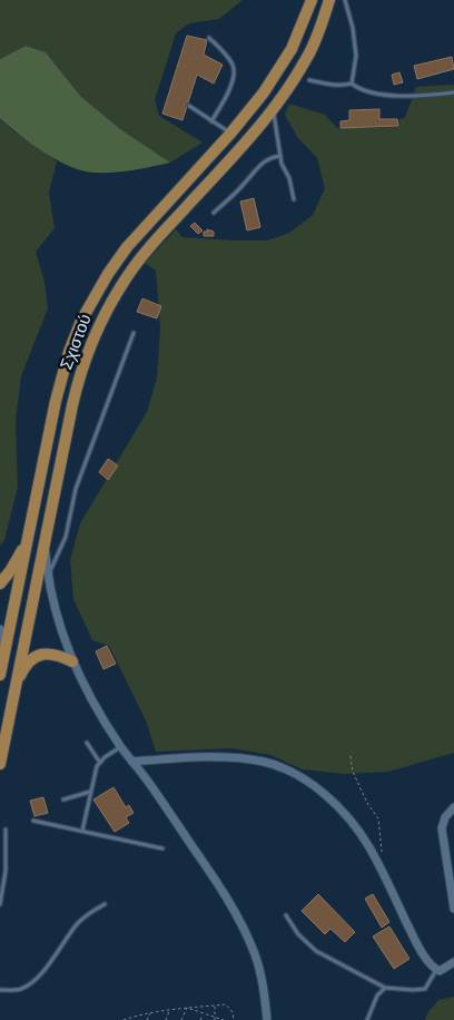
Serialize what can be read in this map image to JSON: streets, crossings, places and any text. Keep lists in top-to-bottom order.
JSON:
{
  "streets": {
    "main road": ["Σχιστού"]
  }
}
